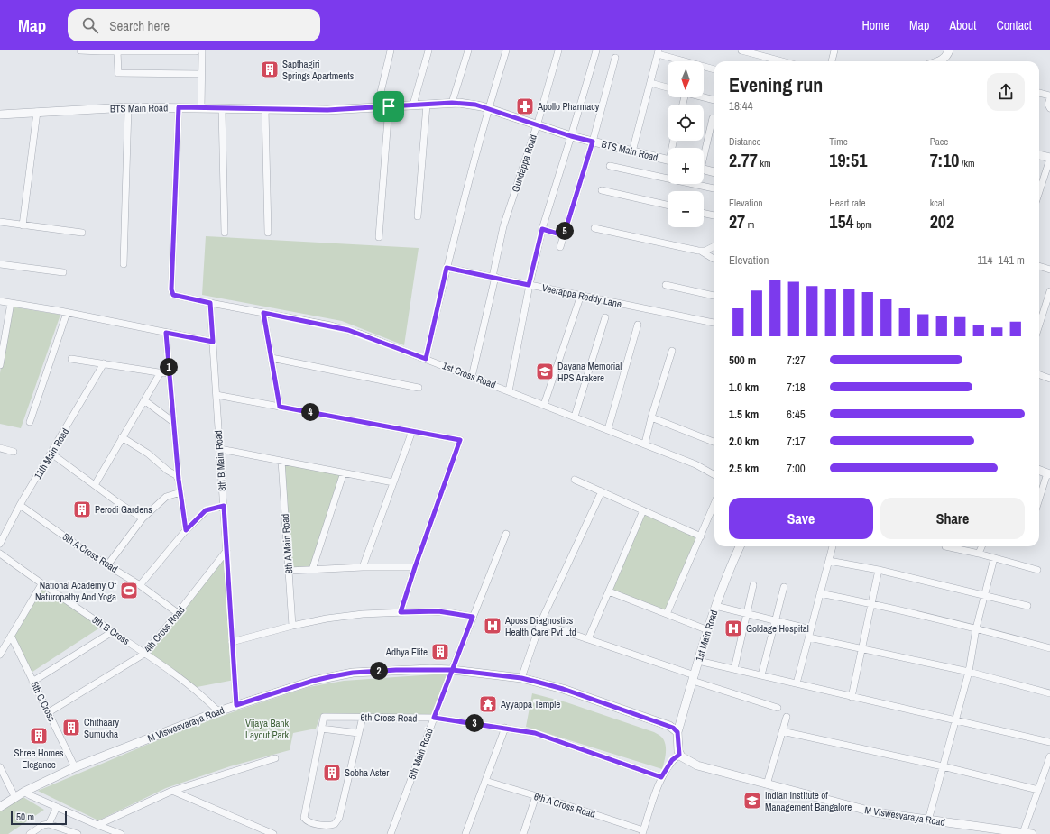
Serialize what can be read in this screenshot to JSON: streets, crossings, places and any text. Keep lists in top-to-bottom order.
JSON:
{
  "streets": {
    "street": [
      "BTS Main Road",
      "Gundappa Road",
      "Veerappa Reddy Lane",
      "1st Cross Road",
      "11th Main Road",
      "8th B Main Road",
      "8th A Main Road",
      "5th A Cross Road",
      "4th Cross Road",
      "5th B Cross",
      "1st Main Road",
      "5th C Cross",
      "6th Cross Road",
      "M Viswesvaraya Road",
      "5th Main Road",
      "6th A Cross Road"
    ]
  },
  "crossings": [
    ["BTS Main Road", "Gundappa Road"],
    ["BTS Main Road", "1st Cross Road"],
    ["Gundappa Road", "Veerappa Reddy Lane"],
    ["Gundappa Road", "1st Cross Road"],
    ["1st Cross Road", "8th B Main Road"],
    ["11th Main Road", "5th A Cross Road"],
    ["8th B Main Road", "4th Cross Road"],
    ["8th B Main Road", "M Viswesvaraya Road"],
    ["5th A Cross Road", "4th Cross Road"],
    ["4th Cross Road", "5th B Cross"],
    ["4th Cross Road", "5th C Cross"],
    ["5th B Cross", "M Viswesvaraya Road"],
    ["1st Main Road", "M Viswesvaraya Road"],
    ["5th C Cross", "M Viswesvaraya Road"],
    ["6th Cross Road", "5th Main Road"],
    ["M Viswesvaraya Road", "5th Main Road"]
  ],
  "parks": ["Vijaya Bank Layout Park"],
  "places": {
    "building": [
      "Sapthagiri Springs Apartments",
      "Perodi Gardens",
      "Adhya Elite",
      "Chithaary Sumukha",
      "Shree Homes Elegance",
      "Sobha Aster"
    ],
    "pharmacy": ["Apollo Pharmacy"],
    "school or university": ["Dayana Memorial HPS Arakere", "Indian Institute of Management Bangalore"],
    "sports": ["National Academy Of Naturopathy And Yoga"],
    "hospital": ["Aposs Diagnostics Health Care Pvt Ltd", "Goldage Hospital"],
    "temple": ["Ayyappa Temple"]
  },
  "scale_bar": "50 m",
  "north": "bottom",
  "page": {
    "header": "Map",
    "search": "Search here",
    "nav": [
      "Home",
      "Map",
      "About",
      "Contact"
    ],
    "map_buttons": ["+", "−"],
    "heading": ["Evening run", "18:44"],
    "stats": [
      ["Distance", "2.77 km"],
      ["Time", "19:51"],
      ["Pace", "7:10 /km"],
      ["Elevation", "27 m"],
      ["Heart rate", "154 bpm"],
      ["kcal", "202"]
    ],
    "pins": [
      "5",
      "1",
      "4",
      "2",
      "3"
    ],
    "chart": ["Elevation", "114–141 m"],
    "list": [
      {
        "name": "500 m",
        "note": "7:27"
      },
      {
        "name": "1.0 km",
        "note": "7:18"
      },
      {
        "name": "1.5 km",
        "note": "6:45"
      },
      {
        "name": "2.0 km",
        "note": "7:17"
      },
      {
        "name": "2.5 km",
        "note": "7:00"
      }
    ],
    "buttons": ["Save", "Share"],
    "scale": "50 m"
  }
}
